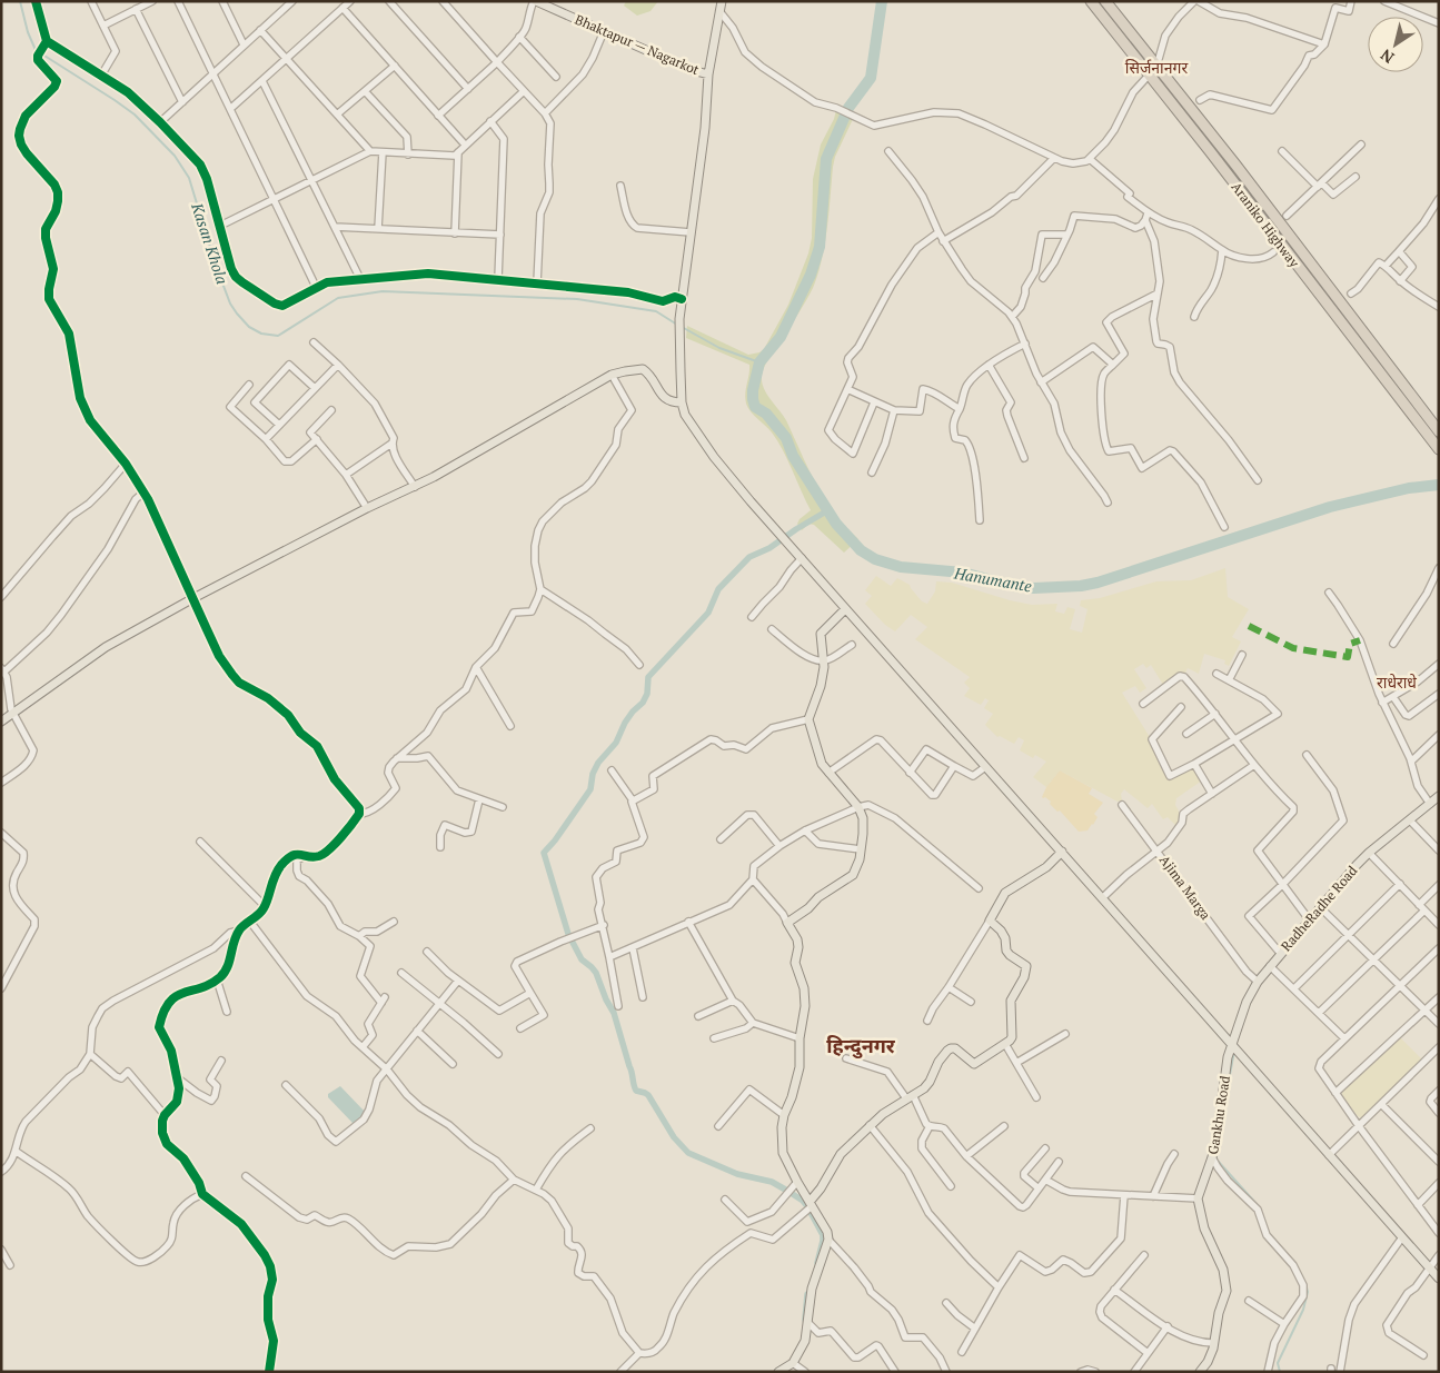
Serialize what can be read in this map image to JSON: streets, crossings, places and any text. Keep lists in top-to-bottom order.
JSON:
{
  "streets": {
    "highway": ["Araniko Highway"],
    "main road": ["Bhaktapur — Nagarkot", "RadheRadhe Road", "Gankhu Road"],
    "street": ["Ajima Marga"]
  },
  "crossings": [
    ["Ajima Marga", "RadheRadhe Road"],
    ["RadheRadhe Road", "Gankhu Road"]
  ],
  "districts": ["सिर्जनानगर", "राधेराधे", "हिन्दुनगर"],
  "water": ["Kasan Khola", "Hanumante"],
  "north": "bottom left"
}
